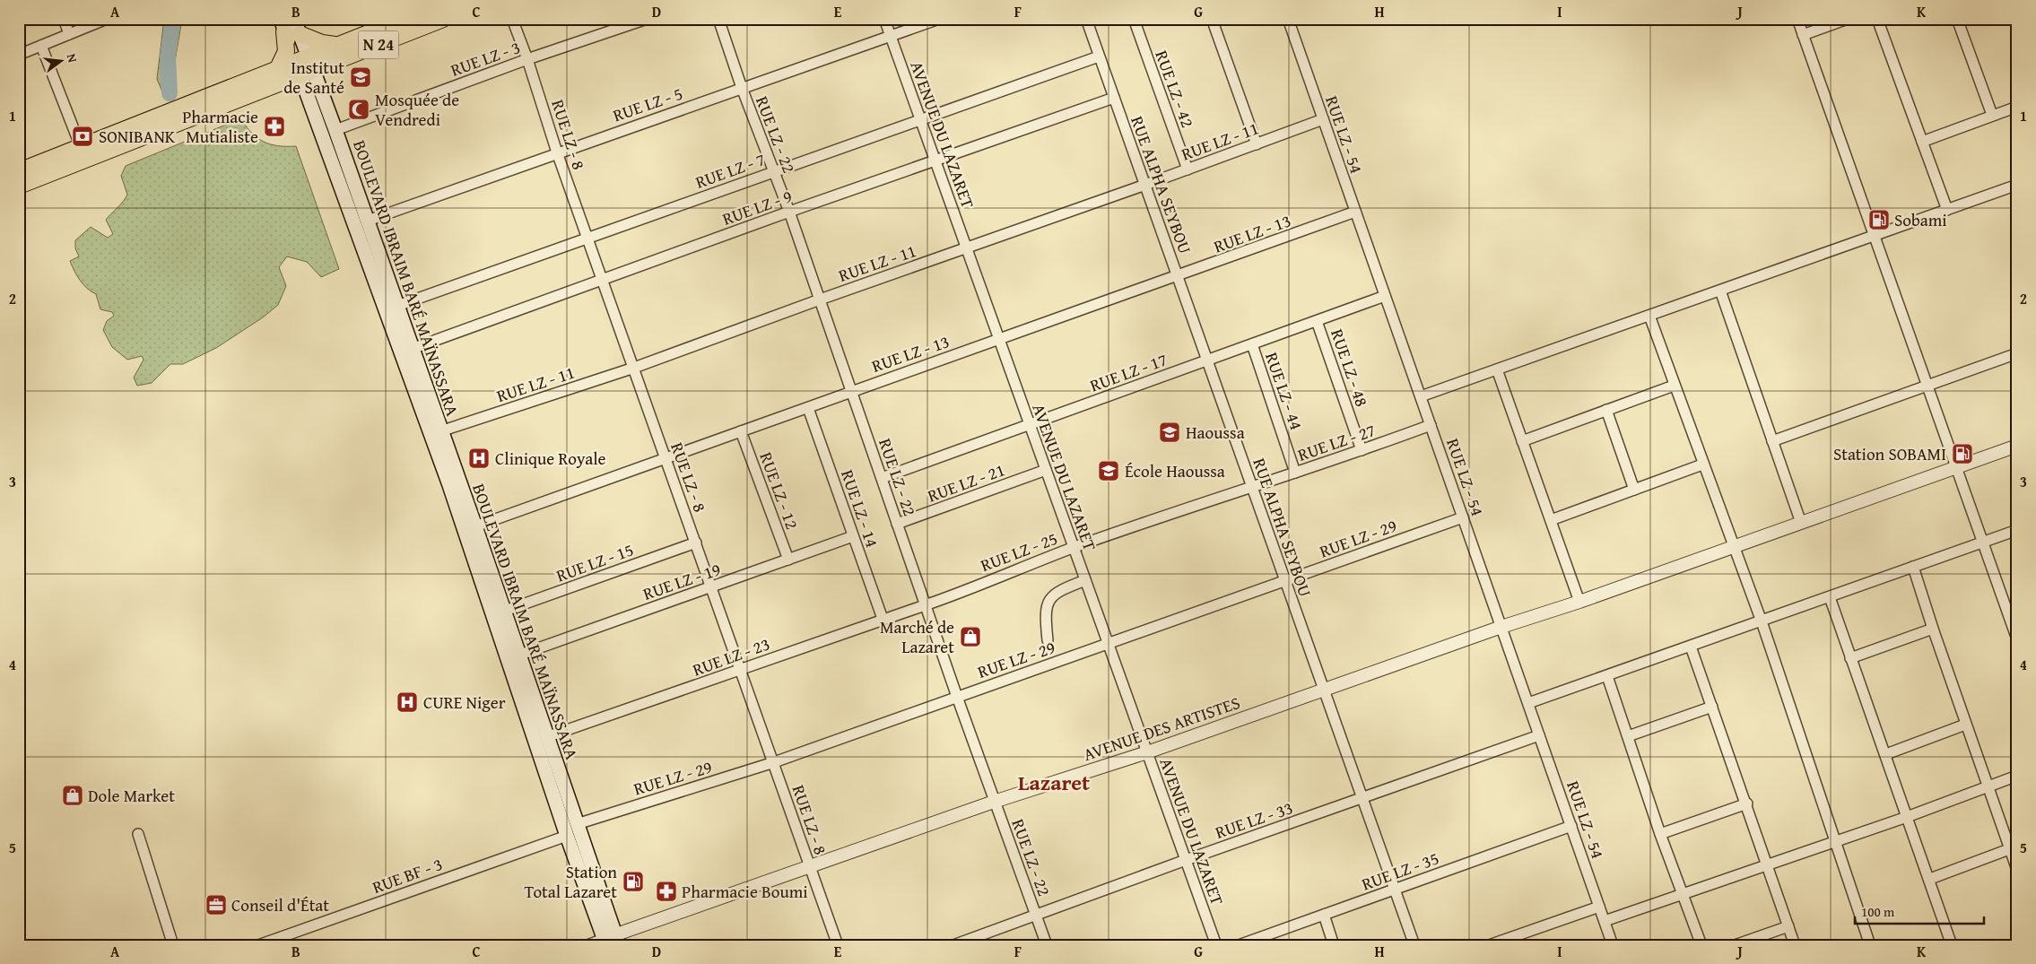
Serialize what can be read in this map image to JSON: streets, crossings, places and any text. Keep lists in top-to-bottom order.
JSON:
{
  "streets": {
    "main road": ["N 24", "BOULEVARD IBRAIM BARÉ MAÏNASSARA"],
    "street": [
      "RUE LZ - 3",
      "RUE LZ - 42",
      "RUE LZ - 5",
      "RUE LZ - 8",
      "RUE LZ - 22",
      "AVENUE DU LAZARET",
      "RUE LZ - 54",
      "RUE LZ - 11",
      "RUE LZ - 7",
      "RUE ALPHA SEYBOU",
      "RUE LZ - 9",
      "RUE LZ - 13",
      "RUE LZ - 48",
      "RUE LZ - 17",
      "RUE LZ - 44",
      "RUE LZ - 27",
      "RUE LZ - 21",
      "RUE LZ - 12",
      "RUE LZ - 14",
      "RUE LZ - 29",
      "RUE LZ - 25",
      "RUE LZ - 15",
      "RUE LZ - 19",
      "RUE LZ - 23",
      "AVENUE DES ARTISTES",
      "RUE LZ - 33",
      "RUE LZ - 35",
      "RUE BF - 3"
    ]
  },
  "crossings": [
    ["N 24", "BOULEVARD IBRAIM BARÉ MAÏNASSARA"],
    ["RUE LZ - 3", "RUE LZ - 8"],
    ["RUE LZ - 3", "BOULEVARD IBRAIM BARÉ MAÏNASSARA"],
    ["RUE LZ - 42", "RUE LZ - 11"],
    ["RUE LZ - 5", "RUE LZ - 8"],
    ["RUE LZ - 5", "RUE LZ - 22"],
    ["RUE LZ - 5", "AVENUE DU LAZARET"],
    ["RUE LZ - 5", "BOULEVARD IBRAIM BARÉ MAÏNASSARA"],
    ["RUE LZ - 8", "RUE LZ - 11"],
    ["RUE LZ - 8", "RUE LZ - 7"],
    ["RUE LZ - 8", "RUE LZ - 9"],
    ["RUE LZ - 8", "RUE LZ - 13"],
    ["RUE LZ - 8", "RUE LZ - 29"],
    ["RUE LZ - 8", "RUE LZ - 15"],
    ["RUE LZ - 8", "RUE LZ - 19"],
    ["RUE LZ - 8", "RUE LZ - 23"],
    ["RUE LZ - 8", "AVENUE DES ARTISTES"],
    ["RUE LZ - 22", "RUE LZ - 11"],
    ["RUE LZ - 22", "RUE LZ - 7"],
    ["RUE LZ - 22", "RUE LZ - 9"],
    ["RUE LZ - 22", "RUE LZ - 13"],
    ["RUE LZ - 22", "RUE LZ - 17"],
    ["RUE LZ - 22", "RUE LZ - 21"],
    ["RUE LZ - 22", "RUE LZ - 29"],
    ["RUE LZ - 22", "RUE LZ - 25"],
    ["RUE LZ - 22", "RUE LZ - 23"],
    ["RUE LZ - 22", "AVENUE DES ARTISTES"],
    ["RUE LZ - 22", "RUE LZ - 33"],
    ["AVENUE DU LAZARET", "RUE LZ - 11"],
    ["AVENUE DU LAZARET", "RUE LZ - 7"],
    ["AVENUE DU LAZARET", "RUE LZ - 9"],
    ["AVENUE DU LAZARET", "RUE LZ - 13"],
    ["AVENUE DU LAZARET", "RUE LZ - 17"],
    ["AVENUE DU LAZARET", "RUE LZ - 21"],
    ["AVENUE DU LAZARET", "RUE LZ - 29"],
    ["AVENUE DU LAZARET", "RUE LZ - 25"],
    ["AVENUE DU LAZARET", "AVENUE DES ARTISTES"],
    ["AVENUE DU LAZARET", "RUE LZ - 33"],
    ["RUE LZ - 54", "RUE LZ - 11"],
    ["RUE LZ - 54", "RUE LZ - 13"],
    ["RUE LZ - 54", "RUE LZ - 17"],
    ["RUE LZ - 54", "RUE LZ - 27"],
    ["RUE LZ - 54", "RUE LZ - 29"],
    ["RUE LZ - 54", "AVENUE DES ARTISTES"],
    ["RUE LZ - 54", "RUE LZ - 33"],
    ["RUE LZ - 54", "RUE LZ - 35"],
    ["RUE LZ - 11", "RUE ALPHA SEYBOU"],
    ["RUE LZ - 11", "BOULEVARD IBRAIM BARÉ MAÏNASSARA"],
    ["RUE LZ - 7", "RUE ALPHA SEYBOU"],
    ["RUE LZ - 7", "BOULEVARD IBRAIM BARÉ MAÏNASSARA"],
    ["RUE ALPHA SEYBOU", "RUE LZ - 9"],
    ["RUE ALPHA SEYBOU", "RUE LZ - 13"],
    ["RUE ALPHA SEYBOU", "RUE LZ - 17"],
    ["RUE ALPHA SEYBOU", "RUE LZ - 27"],
    ["RUE ALPHA SEYBOU", "RUE LZ - 29"],
    ["RUE ALPHA SEYBOU", "RUE LZ - 25"],
    ["RUE ALPHA SEYBOU", "AVENUE DES ARTISTES"],
    ["RUE ALPHA SEYBOU", "RUE LZ - 33"],
    ["RUE ALPHA SEYBOU", "RUE LZ - 35"],
    ["RUE LZ - 9", "BOULEVARD IBRAIM BARÉ MAÏNASSARA"],
    ["RUE LZ - 13", "BOULEVARD IBRAIM BARÉ MAÏNASSARA"],
    ["RUE LZ - 13", "RUE LZ - 12"],
    ["RUE LZ - 13", "RUE LZ - 14"],
    ["BOULEVARD IBRAIM BARÉ MAÏNASSARA", "RUE LZ - 29"],
    ["BOULEVARD IBRAIM BARÉ MAÏNASSARA", "RUE LZ - 15"],
    ["BOULEVARD IBRAIM BARÉ MAÏNASSARA", "RUE LZ - 19"],
    ["BOULEVARD IBRAIM BARÉ MAÏNASSARA", "RUE LZ - 23"],
    ["BOULEVARD IBRAIM BARÉ MAÏNASSARA", "AVENUE DES ARTISTES"],
    ["BOULEVARD IBRAIM BARÉ MAÏNASSARA", "RUE BF - 3"],
    ["RUE LZ - 48", "RUE LZ - 17"],
    ["RUE LZ - 48", "RUE LZ - 27"],
    ["RUE LZ - 17", "RUE LZ - 44"],
    ["RUE LZ - 44", "RUE LZ - 27"],
    ["RUE LZ - 27", "RUE LZ - 25"],
    ["RUE LZ - 12", "RUE LZ - 19"],
    ["RUE LZ - 14", "RUE LZ - 19"],
    ["RUE LZ - 14", "RUE LZ - 23"],
    ["RUE LZ - 25", "RUE LZ - 23"]
  ],
  "districts": ["Lazaret"],
  "places": {
    "school or university": ["Institut de Santé", "Haoussa", "École Haoussa"],
    "mosque": ["Mosquée de Vendredi"],
    "pharmacy": ["Pharmacie Mutialiste", "Pharmacie Boumi"],
    "bank": ["SONIBANK"],
    "fuel station": ["Sobami", "Station SOBAMI", "Station Total Lazaret"],
    "hospital": ["Clinique Royale", "CURE Niger"],
    "shop": ["Marché de Lazaret", "Dole Market"],
    "office": ["Conseil d'État"]
  },
  "scale_bar": "100 m",
  "north": "right",
  "grid": {
    "columns": [
      "A",
      "B",
      "C",
      "D",
      "E",
      "F",
      "G",
      "H",
      "I",
      "J",
      "K"
    ],
    "rows": [
      "1",
      "2",
      "3",
      "4",
      "5"
    ]
  }
}
